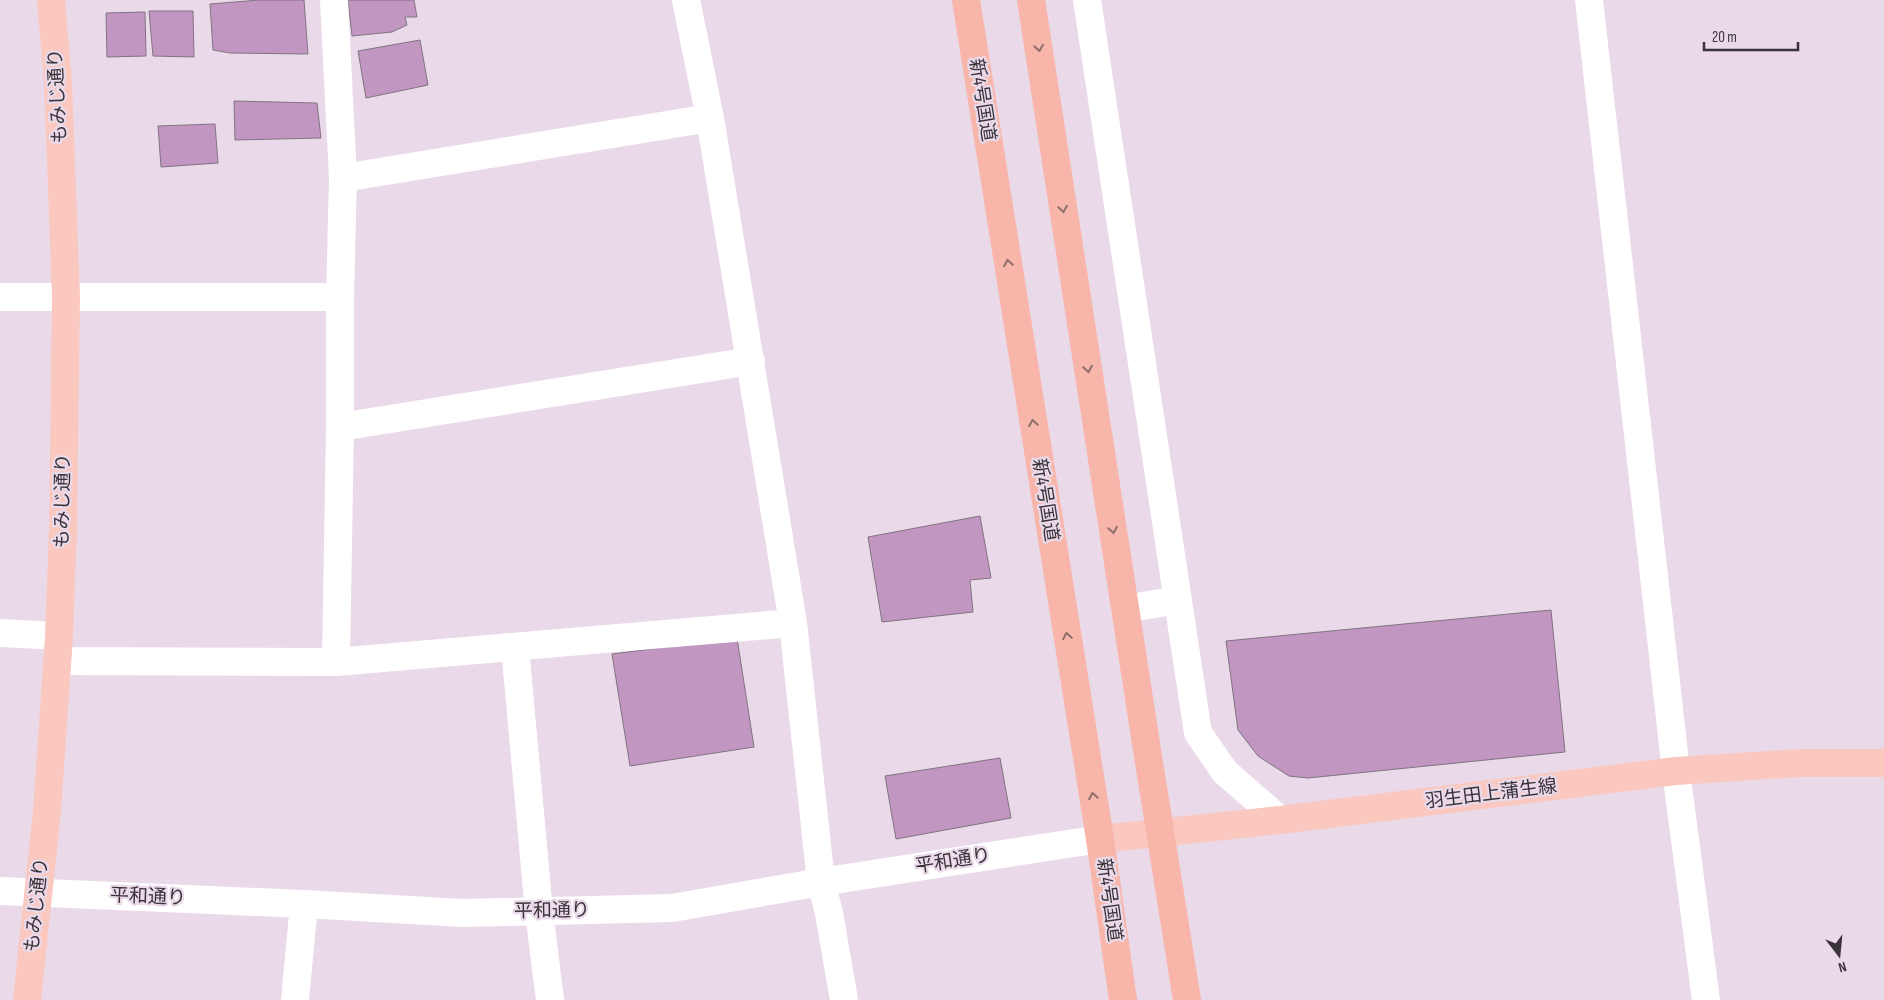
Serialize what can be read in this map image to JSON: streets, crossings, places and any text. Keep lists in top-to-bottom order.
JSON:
{
  "streets": {
    "highway": ["新4号国道"],
    "main road": ["もみじ通り", "羽生田上蒲生線"],
    "street": ["平和通り"]
  },
  "crossings": [
    ["もみじ通り", "平和通り"],
    ["新4号国道", "羽生田上蒲生線"],
    ["新4号国道", "平和通り"],
    ["羽生田上蒲生線", "平和通り"]
  ],
  "scale_bar": "20 m",
  "north": "bottom"
}
